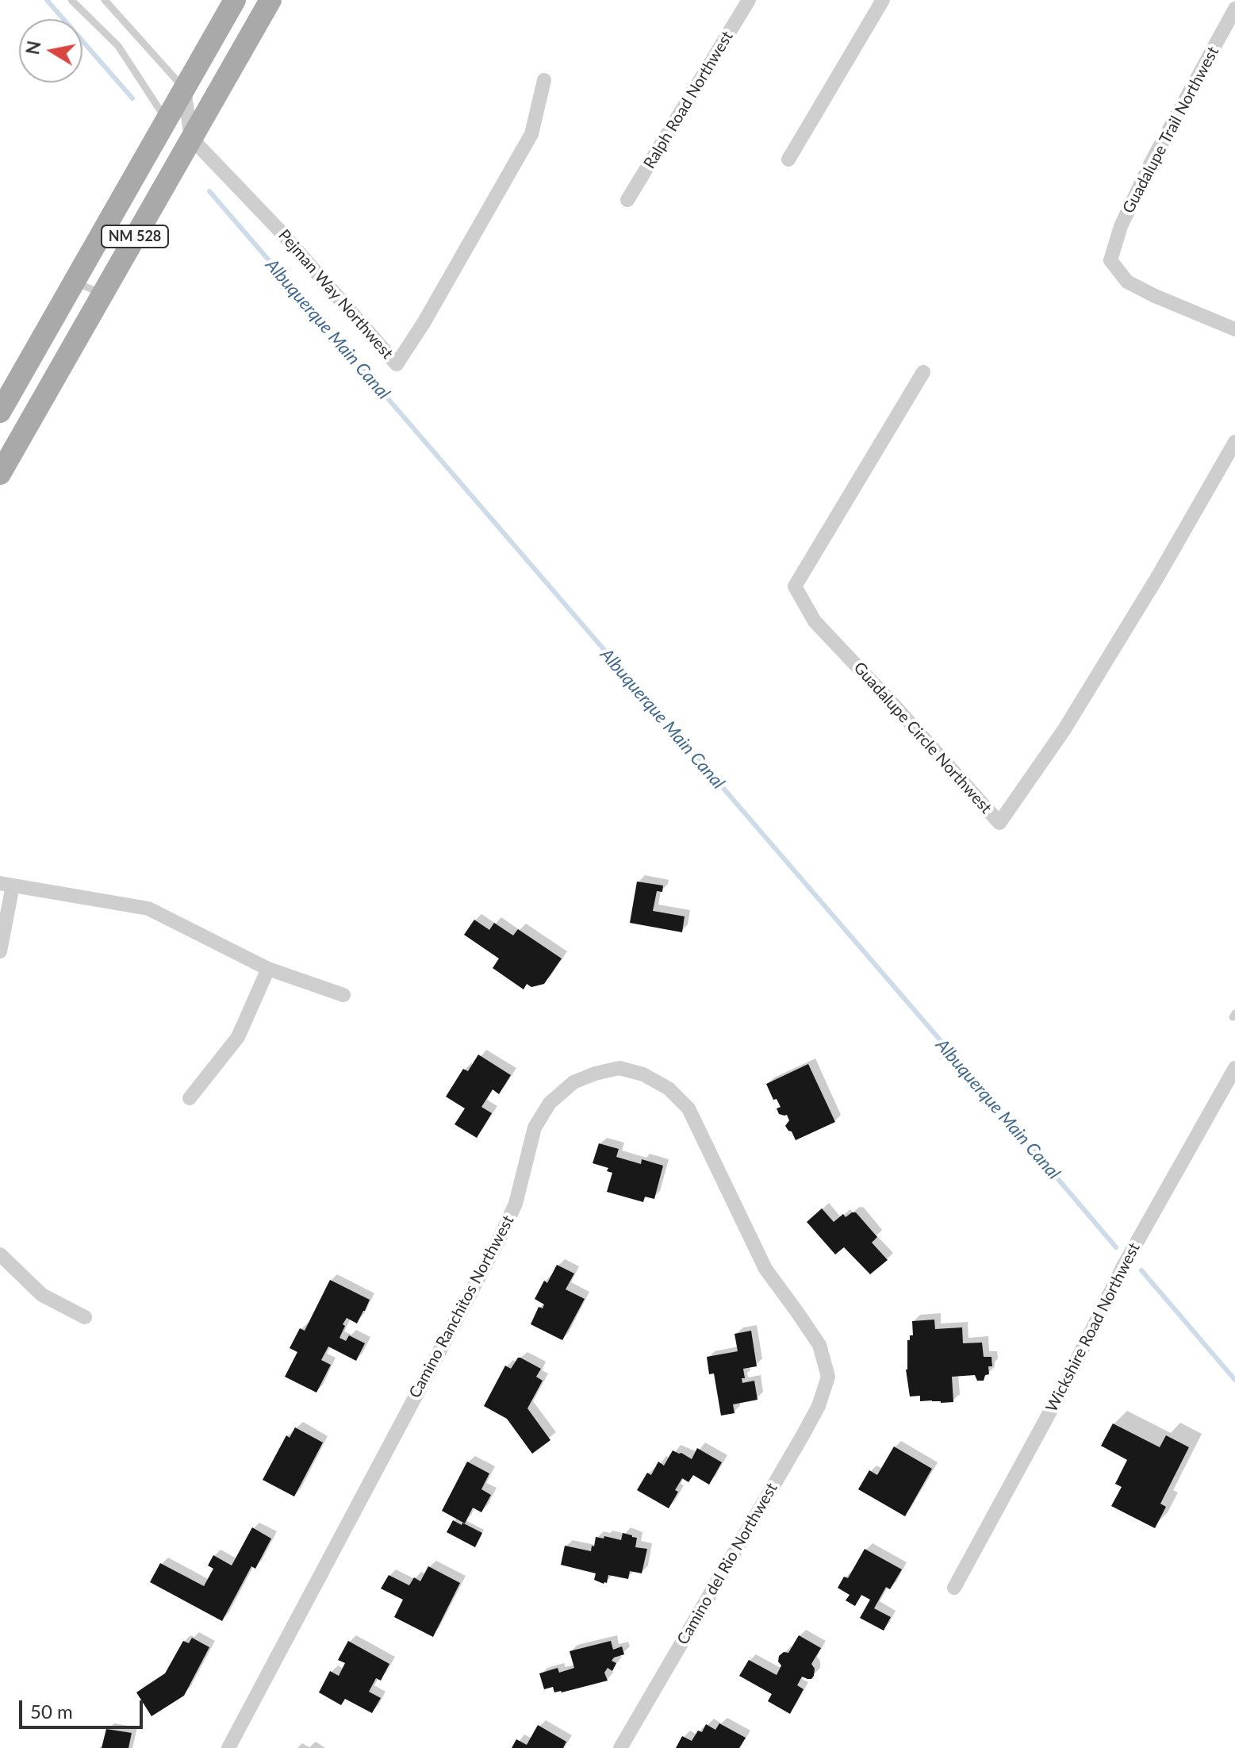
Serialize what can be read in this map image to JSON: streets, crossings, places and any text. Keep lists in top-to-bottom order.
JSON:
{
  "streets": {
    "main road": ["NM 528"],
    "street": [
      "Ralph Road Northwest",
      "Guadalupe Trail Northwest",
      "Pejman Way Northwest",
      "Guadalupe Circle Northwest",
      "Camino Ranchitos Northwest",
      "Wickshire Road Northwest",
      "Camino del Rio Northwest"
    ]
  },
  "crossings": [
    ["NM 528", "Pejman Way Northwest"],
    ["Camino Ranchitos Northwest", "Camino del Rio Northwest"]
  ],
  "water": ["Albuquerque Main Canal"],
  "scale_bar": "50 m",
  "north": "left"
}
